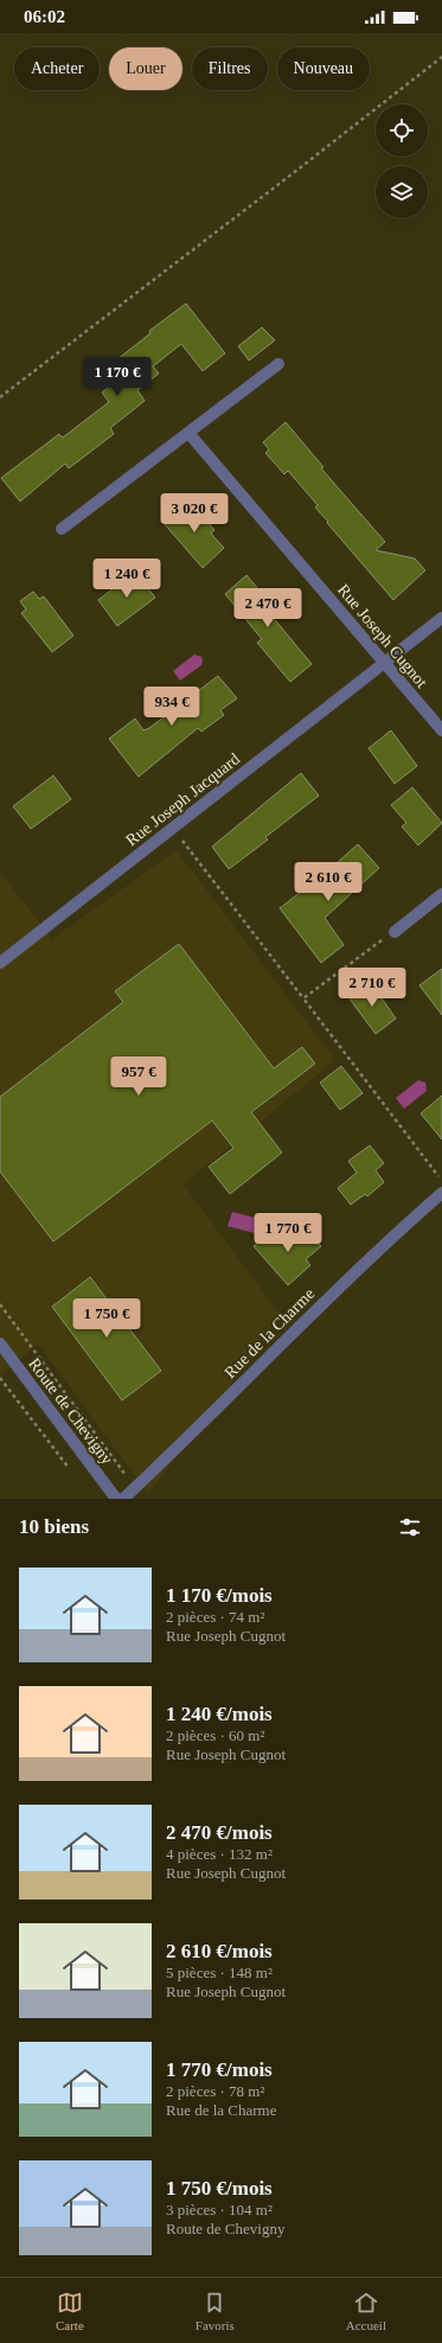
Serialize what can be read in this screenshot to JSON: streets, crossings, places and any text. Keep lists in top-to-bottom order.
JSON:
{
  "streets": {
    "street": [
      "Rue Joseph Cugnot",
      "Rue Joseph Jacquard",
      "Rue de la Charme",
      "Route de Chevigny"
    ]
  },
  "crossings": [
    ["Rue Joseph Cugnot", "Rue Joseph Jacquard"]
  ],
  "page": {
    "status": "06:02",
    "chip": [
      "Acheter",
      "Louer",
      "Filtres",
      "Nouveau"
    ],
    "price": [
      "1 170 €",
      "3 020 €",
      "1 240 €",
      "2 470 €",
      "934 €",
      "2 610 €",
      "2 710 €",
      "957 €",
      "1 770 €",
      "1 750 €"
    ],
    "heading": "10 biens",
    "list": [
      {
        "name": "1 170 €/mois",
        "note": "2 pièces · 74 m² · Rue Joseph Cugnot"
      },
      {
        "name": "1 240 €/mois",
        "note": "2 pièces · 60 m² · Rue Joseph Cugnot"
      },
      {
        "name": "2 470 €/mois",
        "note": "4 pièces · 132 m² · Rue Joseph Cugnot"
      },
      {
        "name": "2 610 €/mois",
        "note": "5 pièces · 148 m² · Rue Joseph Cugnot"
      },
      {
        "name": "1 770 €/mois",
        "note": "2 pièces · 78 m² · Rue de la Charme"
      },
      {
        "name": "1 750 €/mois",
        "note": "3 pièces · 104 m² · Route de Chevigny"
      }
    ],
    "tabs": ["Carte", "Favoris", "Accueil"]
  }
}
